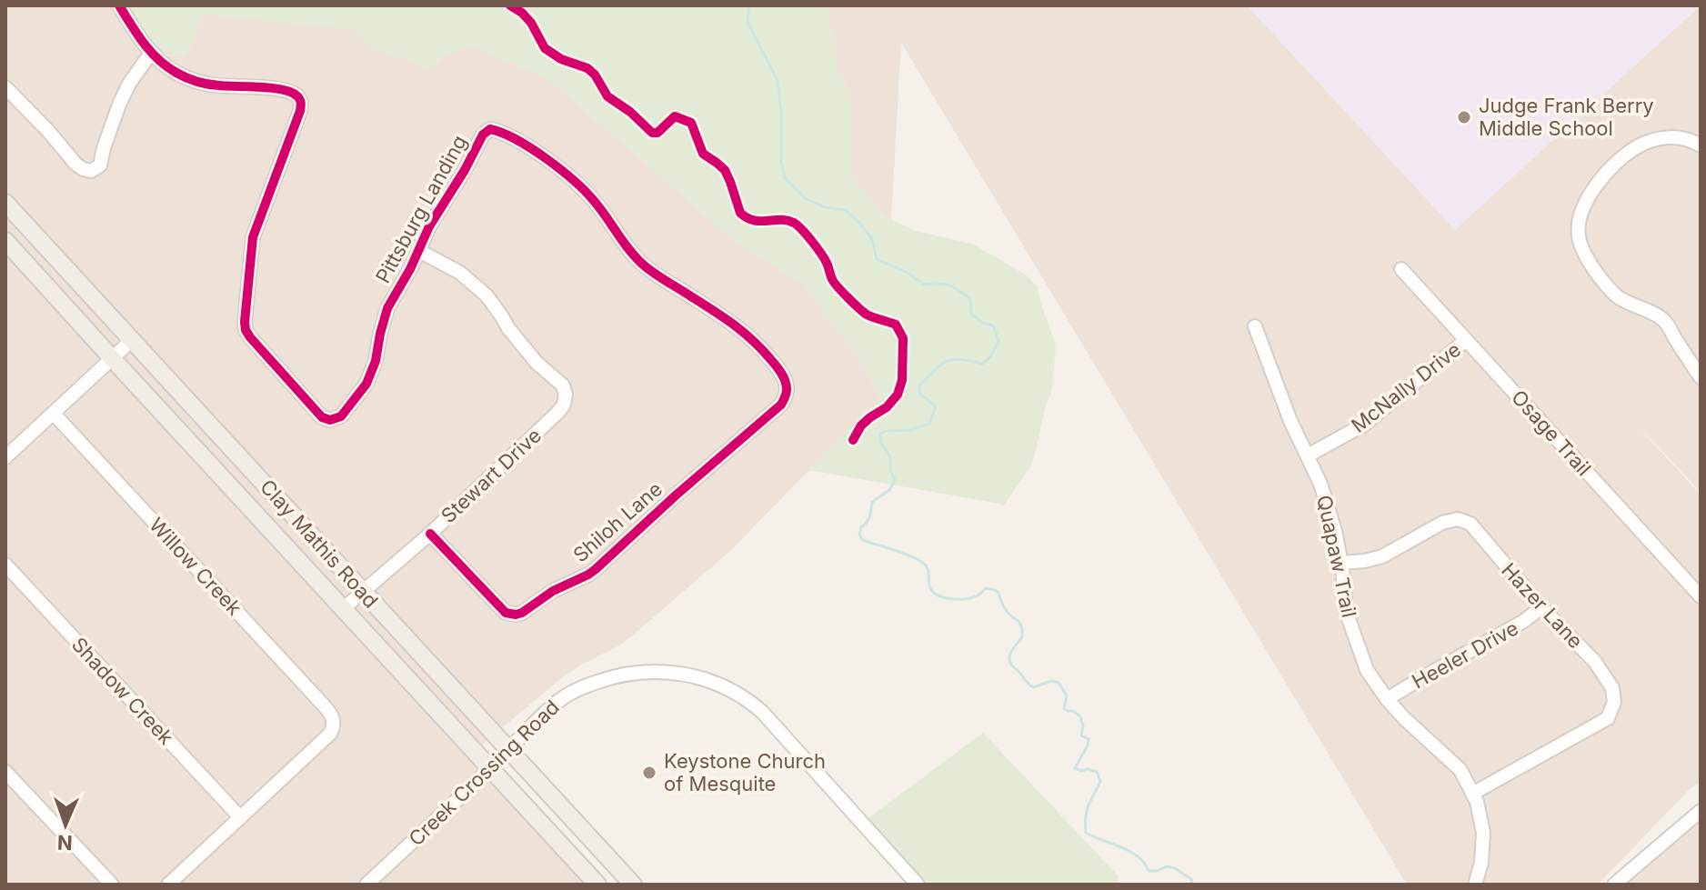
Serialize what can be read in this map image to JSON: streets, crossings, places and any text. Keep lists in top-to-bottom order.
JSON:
{
  "streets": {
    "main road": ["Clay Mathis Road"],
    "street": [
      "Pittsburg Landing",
      "McNally Drive",
      "Osage Trail",
      "Stewart Drive",
      "Shiloh Lane",
      "Quapaw Trail",
      "Willow Creek",
      "Hazer Lane",
      "Heeler Drive",
      "Shadow Creek",
      "Creek Crossing Road"
    ]
  },
  "crossings": [
    ["Pittsburg Landing", "Stewart Drive"],
    ["Pittsburg Landing", "Shiloh Lane"],
    ["McNally Drive", "Osage Trail"],
    ["McNally Drive", "Quapaw Trail"],
    ["Stewart Drive", "Shiloh Lane"],
    ["Stewart Drive", "Clay Mathis Road"],
    ["Clay Mathis Road", "Creek Crossing Road"],
    ["Quapaw Trail", "Hazer Lane"],
    ["Quapaw Trail", "Heeler Drive"],
    ["Willow Creek", "Shadow Creek"],
    ["Hazer Lane", "Heeler Drive"]
  ],
  "places": ["Judge Frank Berry Middle School", "Keystone Church of Mesquite"],
  "north": "bottom"
}
